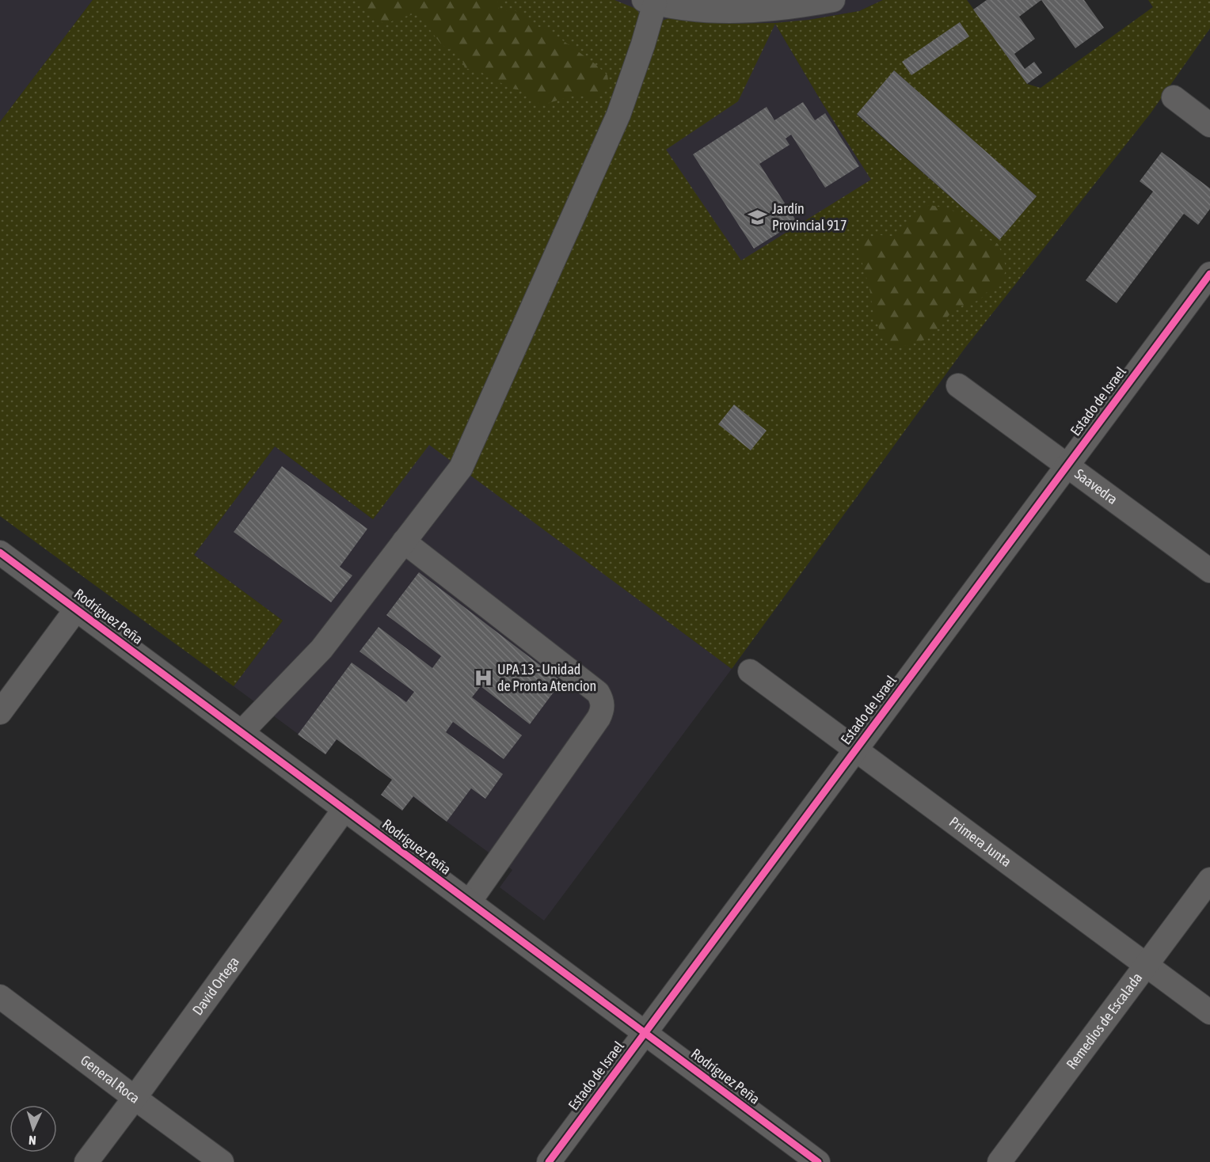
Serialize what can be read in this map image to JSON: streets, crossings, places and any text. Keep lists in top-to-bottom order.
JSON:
{
  "streets": {
    "street": [
      "Estado de Israel",
      "Saavedra",
      "Rodríguez Peña",
      "Primera Junta",
      "David Ortega",
      "Remedios de Escalada",
      "General Roca"
    ]
  },
  "crossings": [
    ["Estado de Israel", "Saavedra"],
    ["Estado de Israel", "Rodríguez Peña"],
    ["Estado de Israel", "Primera Junta"],
    ["Rodríguez Peña", "David Ortega"],
    ["Primera Junta", "Remedios de Escalada"],
    ["David Ortega", "General Roca"]
  ],
  "places": {
    "school or university": ["Jardín Provincial 917"],
    "hospital": ["UPA 13 - Unidad de Pronta Atencion"]
  },
  "north": "bottom"
}
